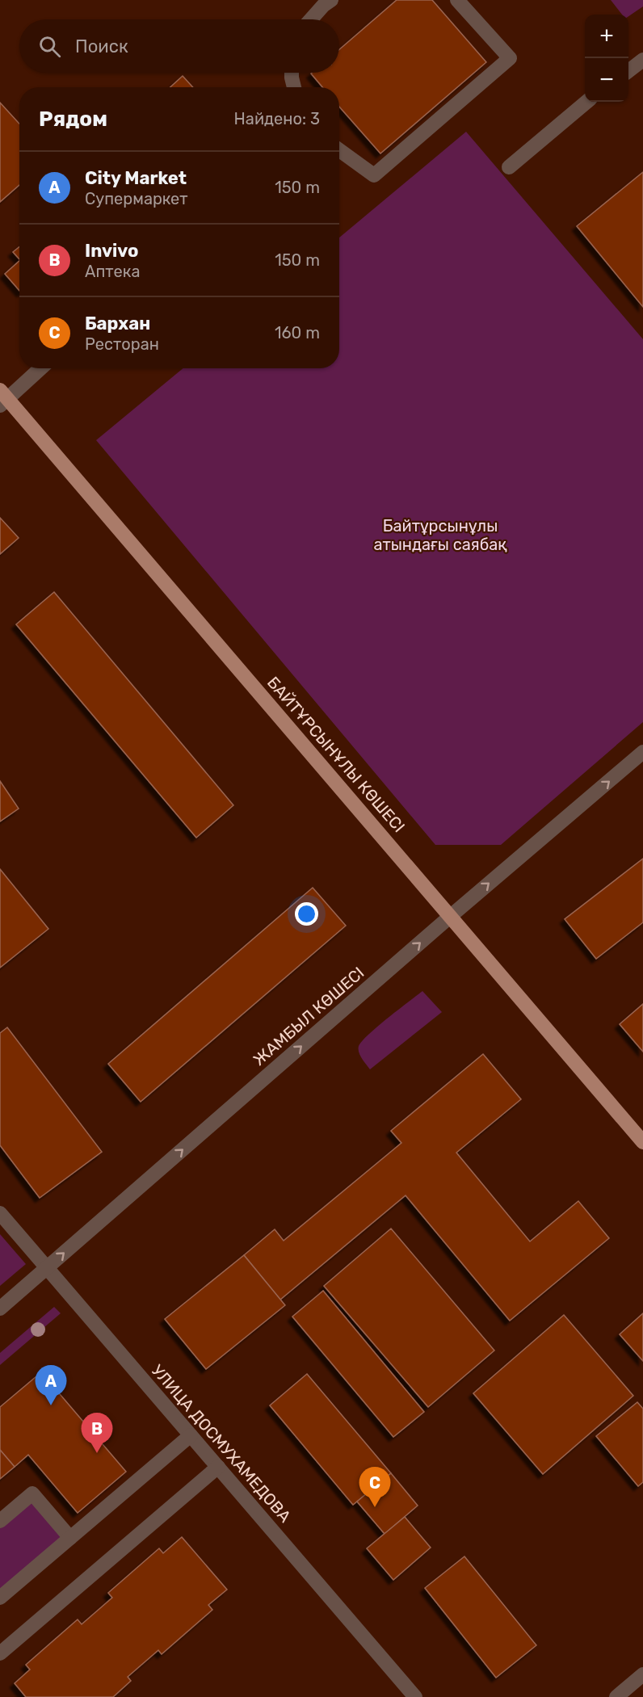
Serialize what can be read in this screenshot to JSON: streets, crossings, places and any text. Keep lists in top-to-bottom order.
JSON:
{
  "streets": {
    "main road": ["БАЙТҰРСЫНҰЛЫ КӨШЕСІ"],
    "street": ["ЖАМБЫЛ КӨШЕСІ", "УЛИЦА ДОСМУХАМЕДОВА"]
  },
  "crossings": [
    ["БАЙТҰРСЫНҰЛЫ КӨШЕСІ", "ЖАМБЫЛ КӨШЕСІ"],
    ["ЖАМБЫЛ КӨШЕСІ", "УЛИЦА ДОСМУХАМЕДОВА"]
  ],
  "one_way": ["ЖАМБЫЛ КӨШЕСІ"],
  "parks": ["Байтұрсынұлы атындағы саябақ"],
  "page": {
    "map_buttons": ["+", "−"],
    "search": "Поиск",
    "heading": ["Рядом", "Найдено: 3"],
    "list": [
      {
        "mark": "A",
        "name": "City Market",
        "note": "Супермаркет",
        "value": "150 m"
      },
      {
        "mark": "B",
        "name": "Invivo",
        "note": "Аптека",
        "value": "150 m"
      },
      {
        "mark": "C",
        "name": "Бархан",
        "note": "Ресторан",
        "value": "160 m"
      }
    ],
    "pins": ["A", "B", "C"]
  }
}
